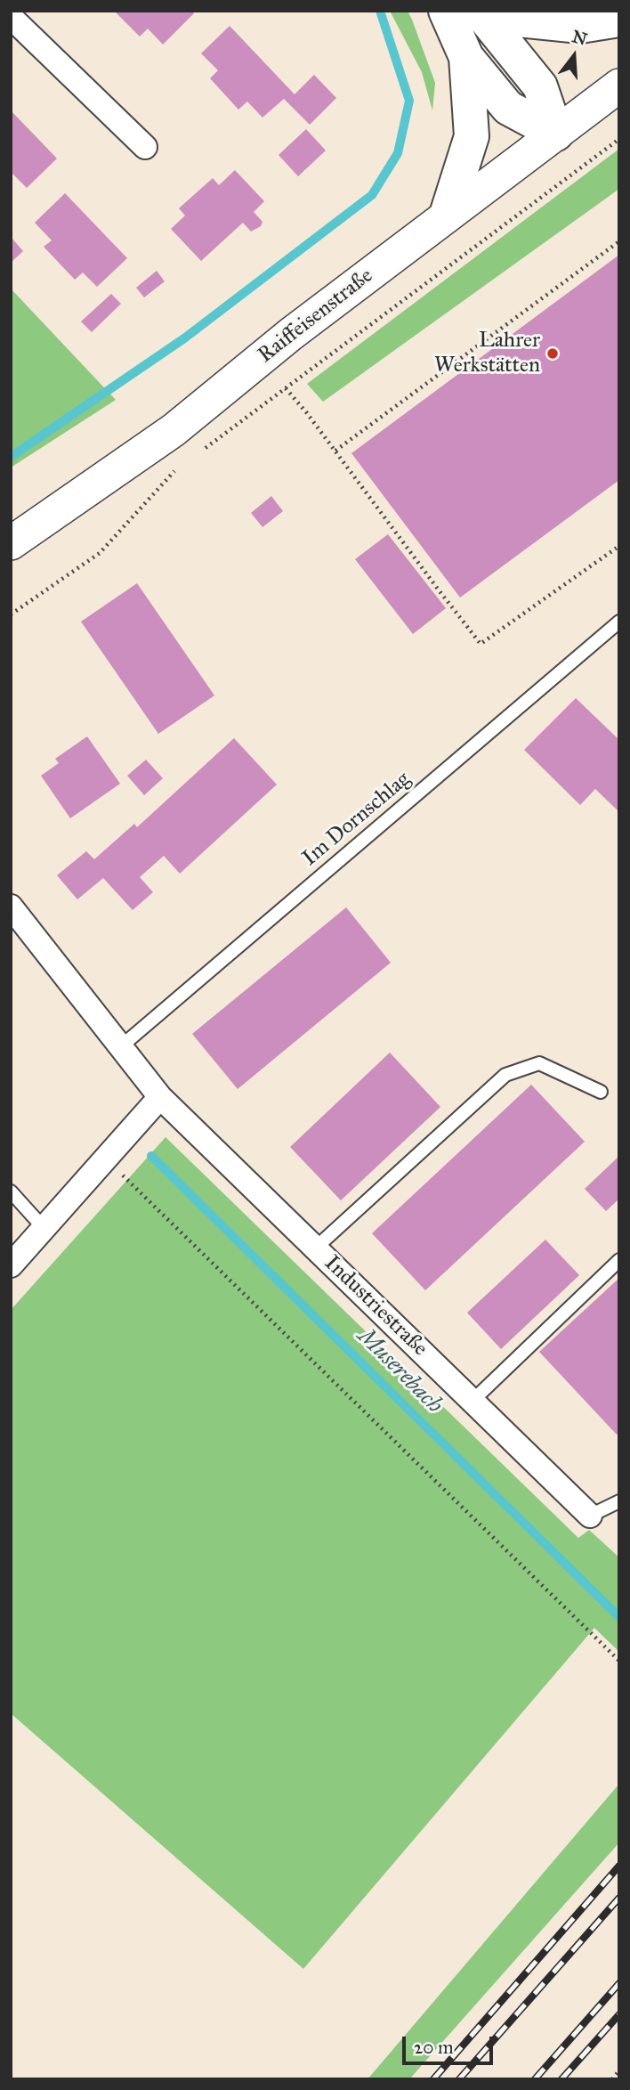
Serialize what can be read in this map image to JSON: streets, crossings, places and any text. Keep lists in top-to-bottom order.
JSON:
{
  "streets": {
    "street": ["Raiffeisenstraße", "Industriestraße"],
    "lane": ["Im Dornschlag"]
  },
  "crossings": [
    ["Im Dornschlag", "Industriestraße"]
  ],
  "water": ["Muserebach"],
  "places": ["Lahrer Werkstätten"],
  "scale_bar": "20 m",
  "north": "top"
}
